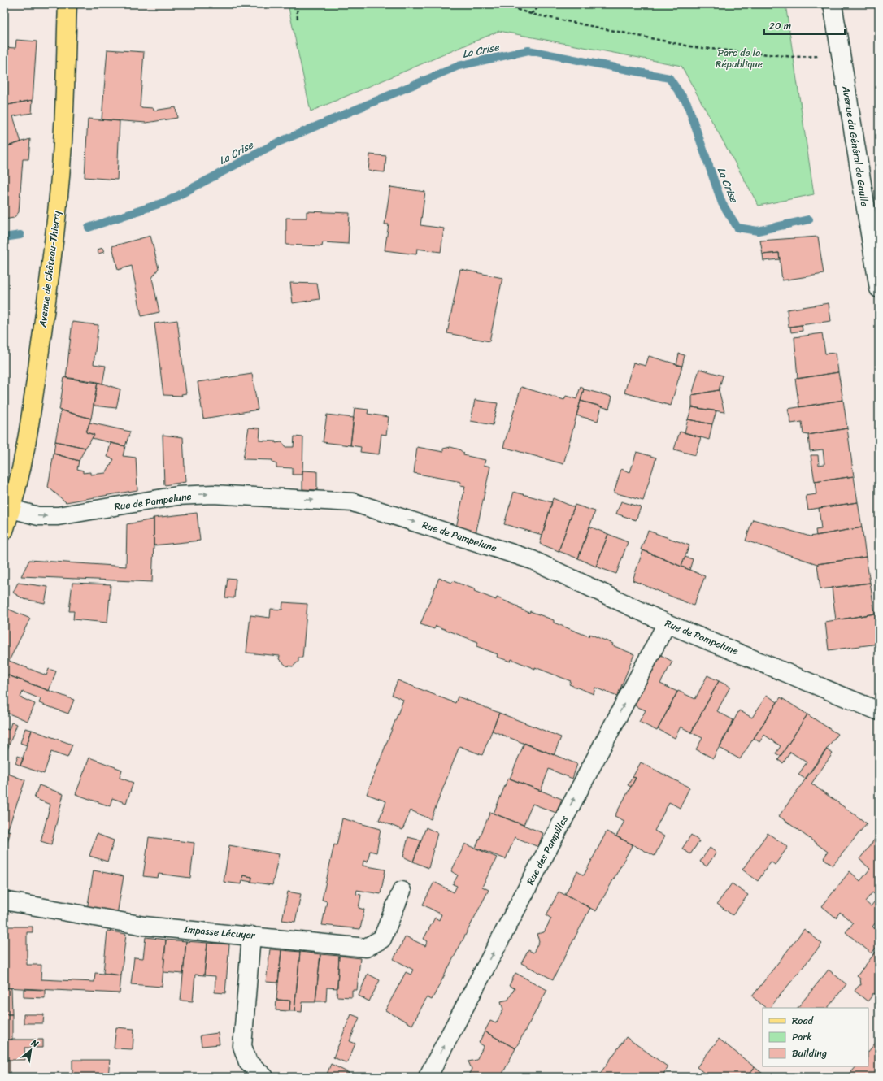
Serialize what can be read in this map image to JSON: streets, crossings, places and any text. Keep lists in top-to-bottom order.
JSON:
{
  "streets": {
    "main road": ["Avenue de Château-Thierry"],
    "street": [
      "Avenue du Général de Gaulle",
      "Rue de Pampelune",
      "Rue des Pampilles",
      "Impasse Lécuyer"
    ]
  },
  "crossings": [
    ["Avenue de Château-Thierry", "Rue de Pampelune"],
    ["Rue de Pampelune", "Rue des Pampilles"]
  ],
  "one_way": ["Rue de Pampelune", "Rue des Pampilles"],
  "water": ["La Crise"],
  "parks": ["Parc de la République"],
  "legend": ["Road", "Park", "Building"],
  "scale_bar": "20 m",
  "north": "top right"
}
